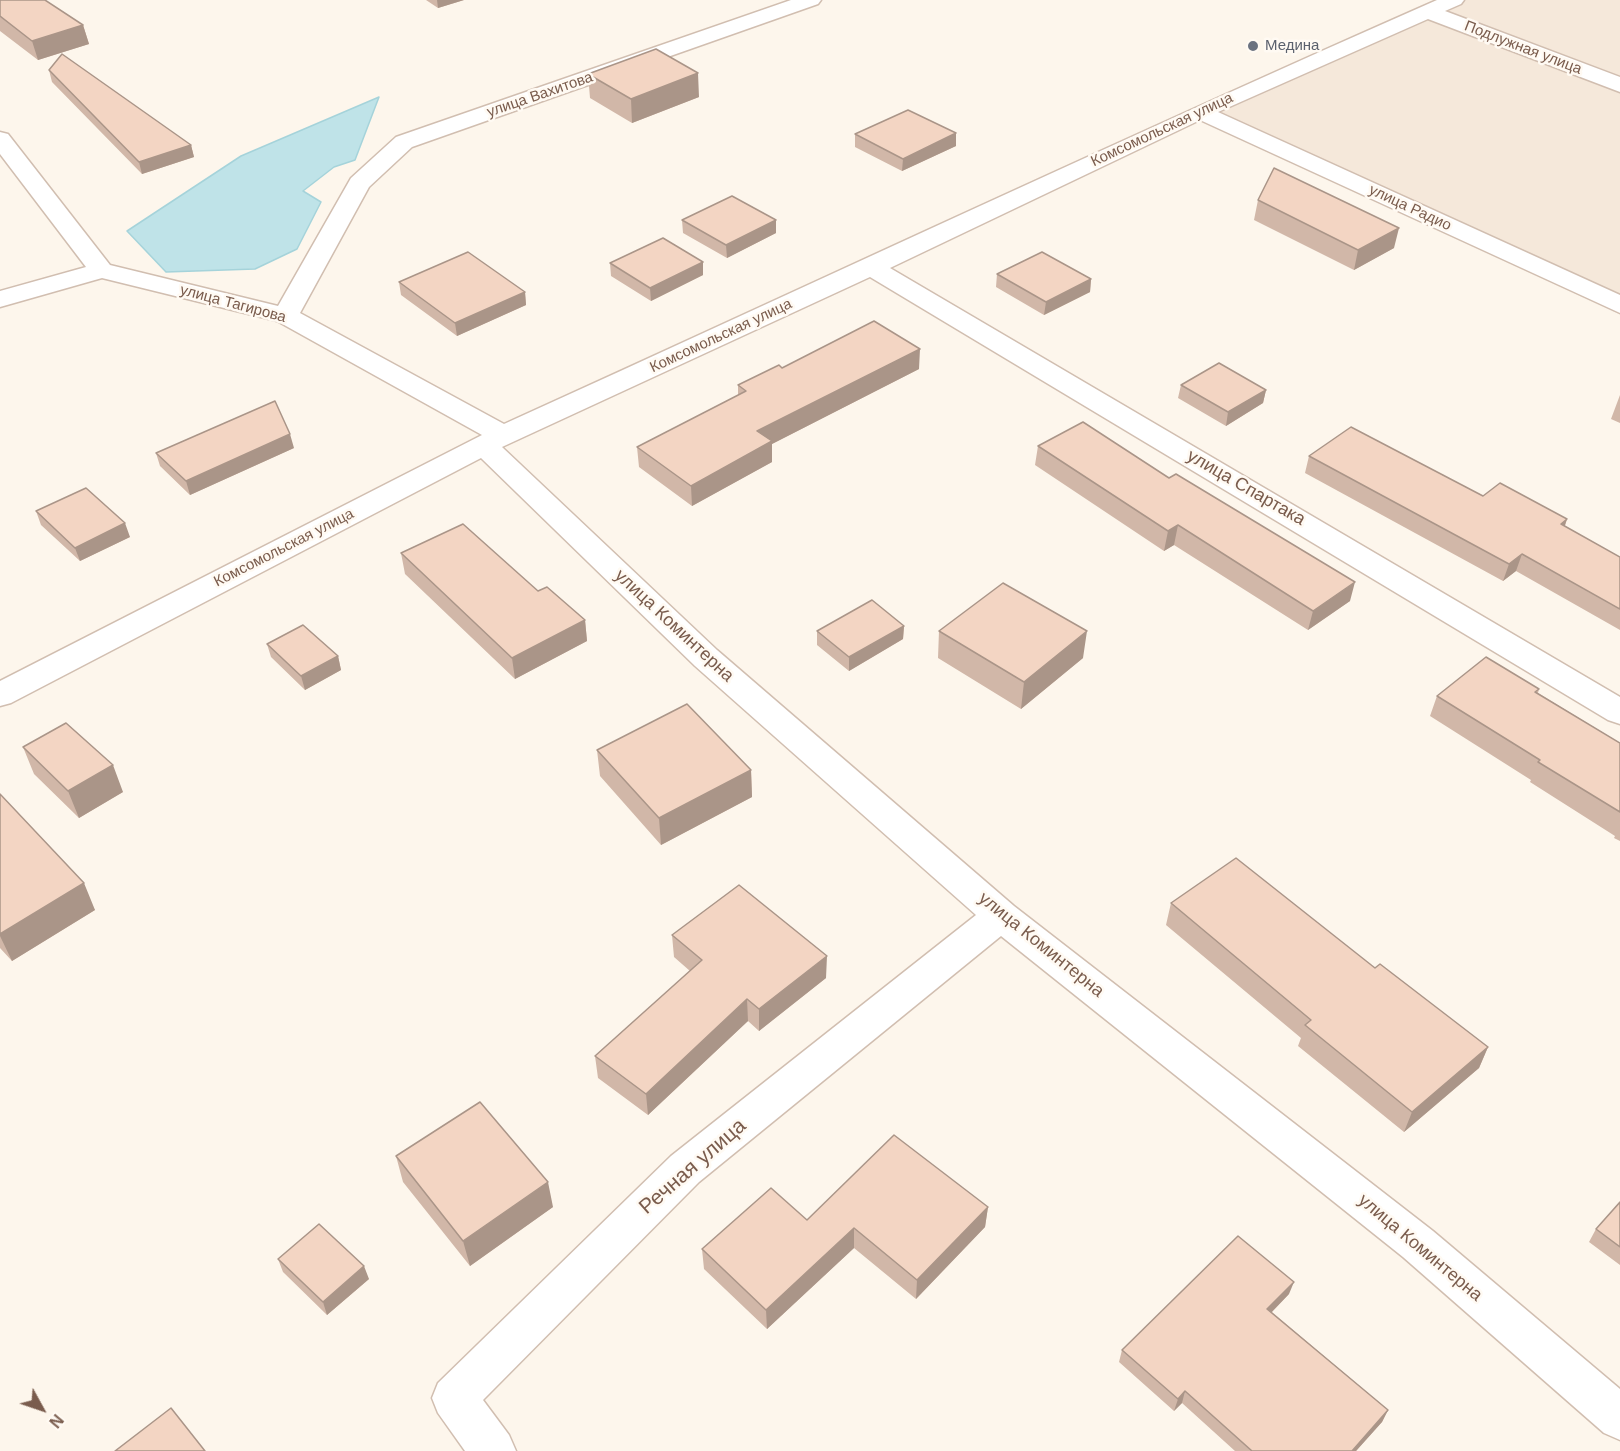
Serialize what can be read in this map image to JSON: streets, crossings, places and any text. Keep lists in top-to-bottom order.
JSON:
{
  "streets": {
    "street": [
      "Подлужная улица",
      "улица Вахитова",
      "Комсомольская улица",
      "улица Радио",
      "улица Тагирова",
      "улица Спартака",
      "улица Коминтерна",
      "Речная улица"
    ]
  },
  "crossings": [
    ["Подлужная улица", "Комсомольская улица"],
    ["улица Вахитова", "улица Тагирова"],
    ["Комсомольская улица", "улица Радио"],
    ["Комсомольская улица", "улица Тагирова"],
    ["Комсомольская улица", "улица Спартака"],
    ["Комсомольская улица", "улица Коминтерна"],
    ["улица Тагирова", "улица Коминтерна"],
    ["улица Коминтерна", "Речная улица"]
  ],
  "places": ["Медина"],
  "north": "bottom right"
}
